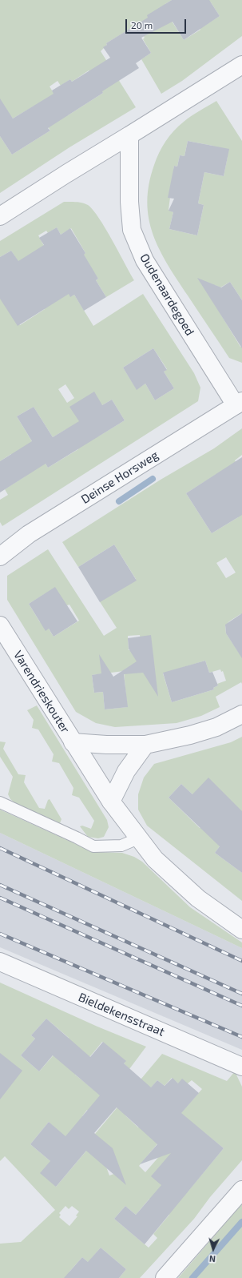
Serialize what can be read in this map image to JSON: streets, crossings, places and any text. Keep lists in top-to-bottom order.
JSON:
{
  "streets": {
    "street": [
      "Oudenaardegoed",
      "Deinse Horsweg",
      "Varendrieskouter",
      "Bieldekensstraat"
    ]
  },
  "crossings": [
    ["Oudenaardegoed", "Deinse Horsweg"]
  ],
  "scale_bar": "20 m",
  "north": "bottom"
}
